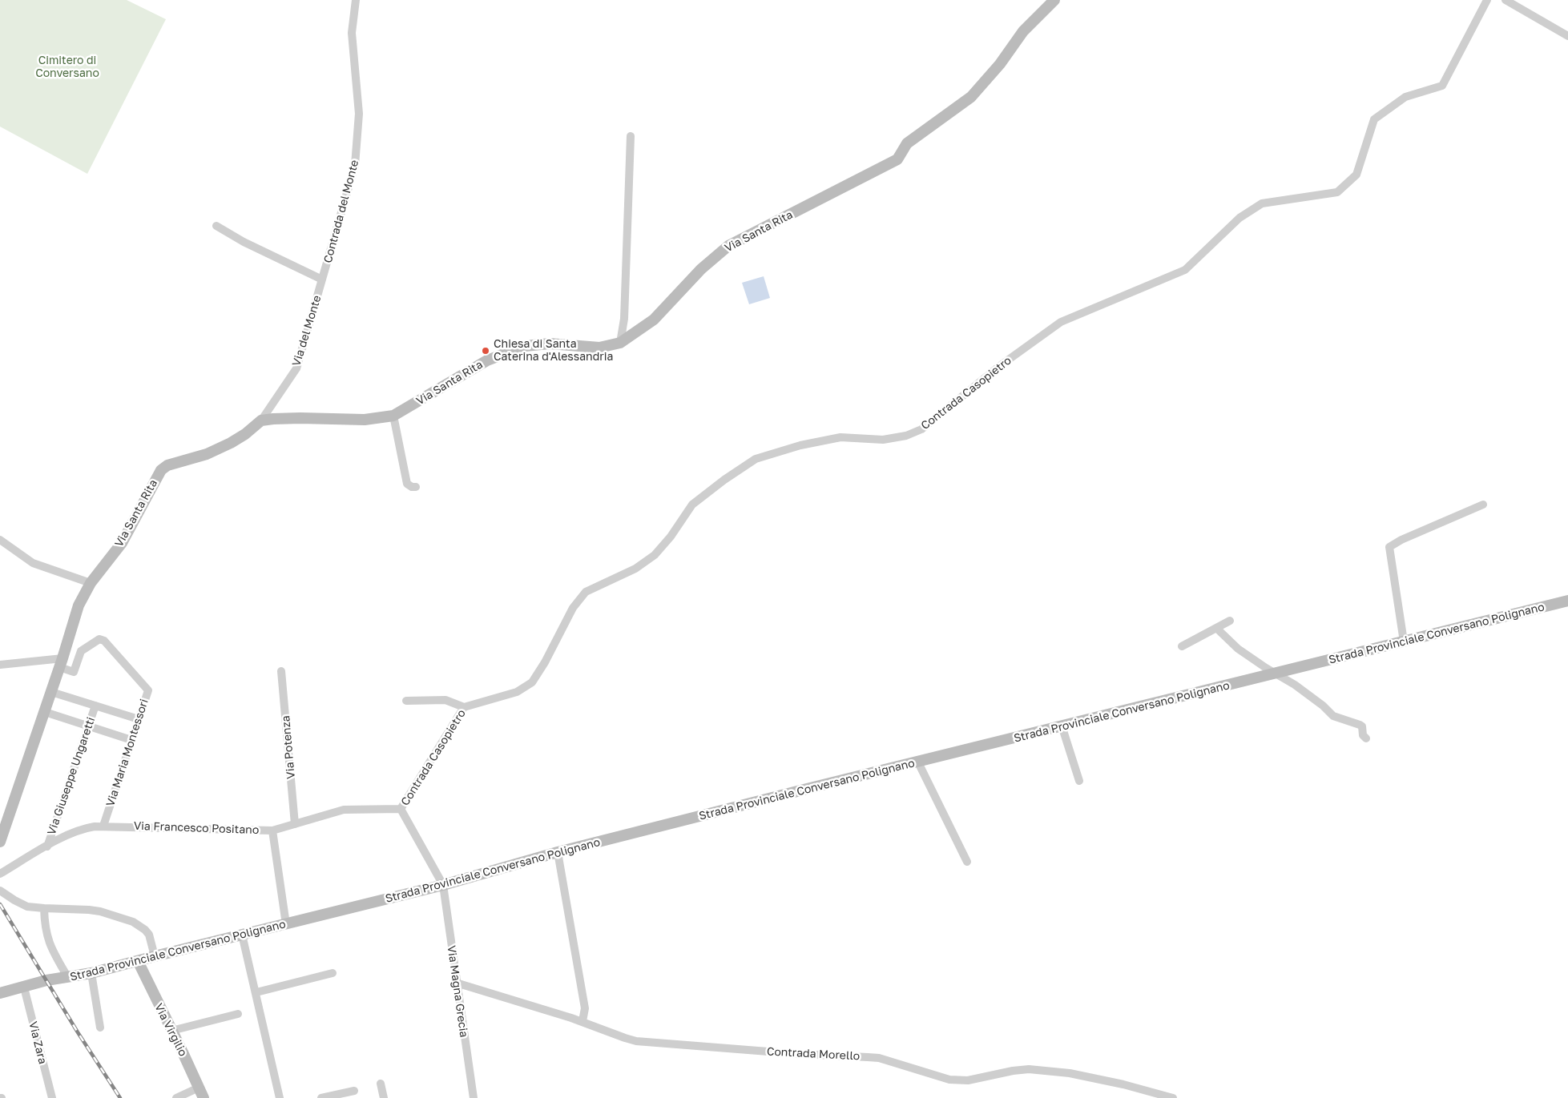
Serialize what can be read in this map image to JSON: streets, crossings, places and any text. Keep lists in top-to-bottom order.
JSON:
{
  "streets": {
    "main road": ["Via Santa Rita", "Strada Provinciale Conversano Polignano", "Via Virgilio"],
    "street": [
      "Contrada del Monte",
      "Via del Monte",
      "Contrada Casopietro",
      "Via Potenza",
      "Via Maria Montessori",
      "Via Giuseppe Ungaretti",
      "Via Francesco Positano",
      "Via Magna Grecia",
      "Via Zara",
      "Contrada Morello"
    ]
  },
  "crossings": [
    ["Contrada del Monte", "Via del Monte"],
    ["Via Santa Rita", "Via del Monte"],
    ["Via Santa Rita", "Via Maria Montessori"],
    ["Contrada Casopietro", "Strada Provinciale Conversano Polignano"],
    ["Contrada Casopietro", "Via Francesco Positano"],
    ["Contrada Casopietro", "Via Magna Grecia"],
    ["Strada Provinciale Conversano Polignano", "Via Magna Grecia"],
    ["Strada Provinciale Conversano Polignano", "Via Virgilio"],
    ["Strada Provinciale Conversano Polignano", "Via Zara"],
    ["Via Potenza", "Via Francesco Positano"],
    ["Via Maria Montessori", "Via Francesco Positano"],
    ["Via Giuseppe Ungaretti", "Via Francesco Positano"],
    ["Via Magna Grecia", "Contrada Morello"]
  ],
  "parks": ["Cimitero di Conversano"],
  "places": ["Chiesa di Santa Caterina d'Alessandria"]
}
